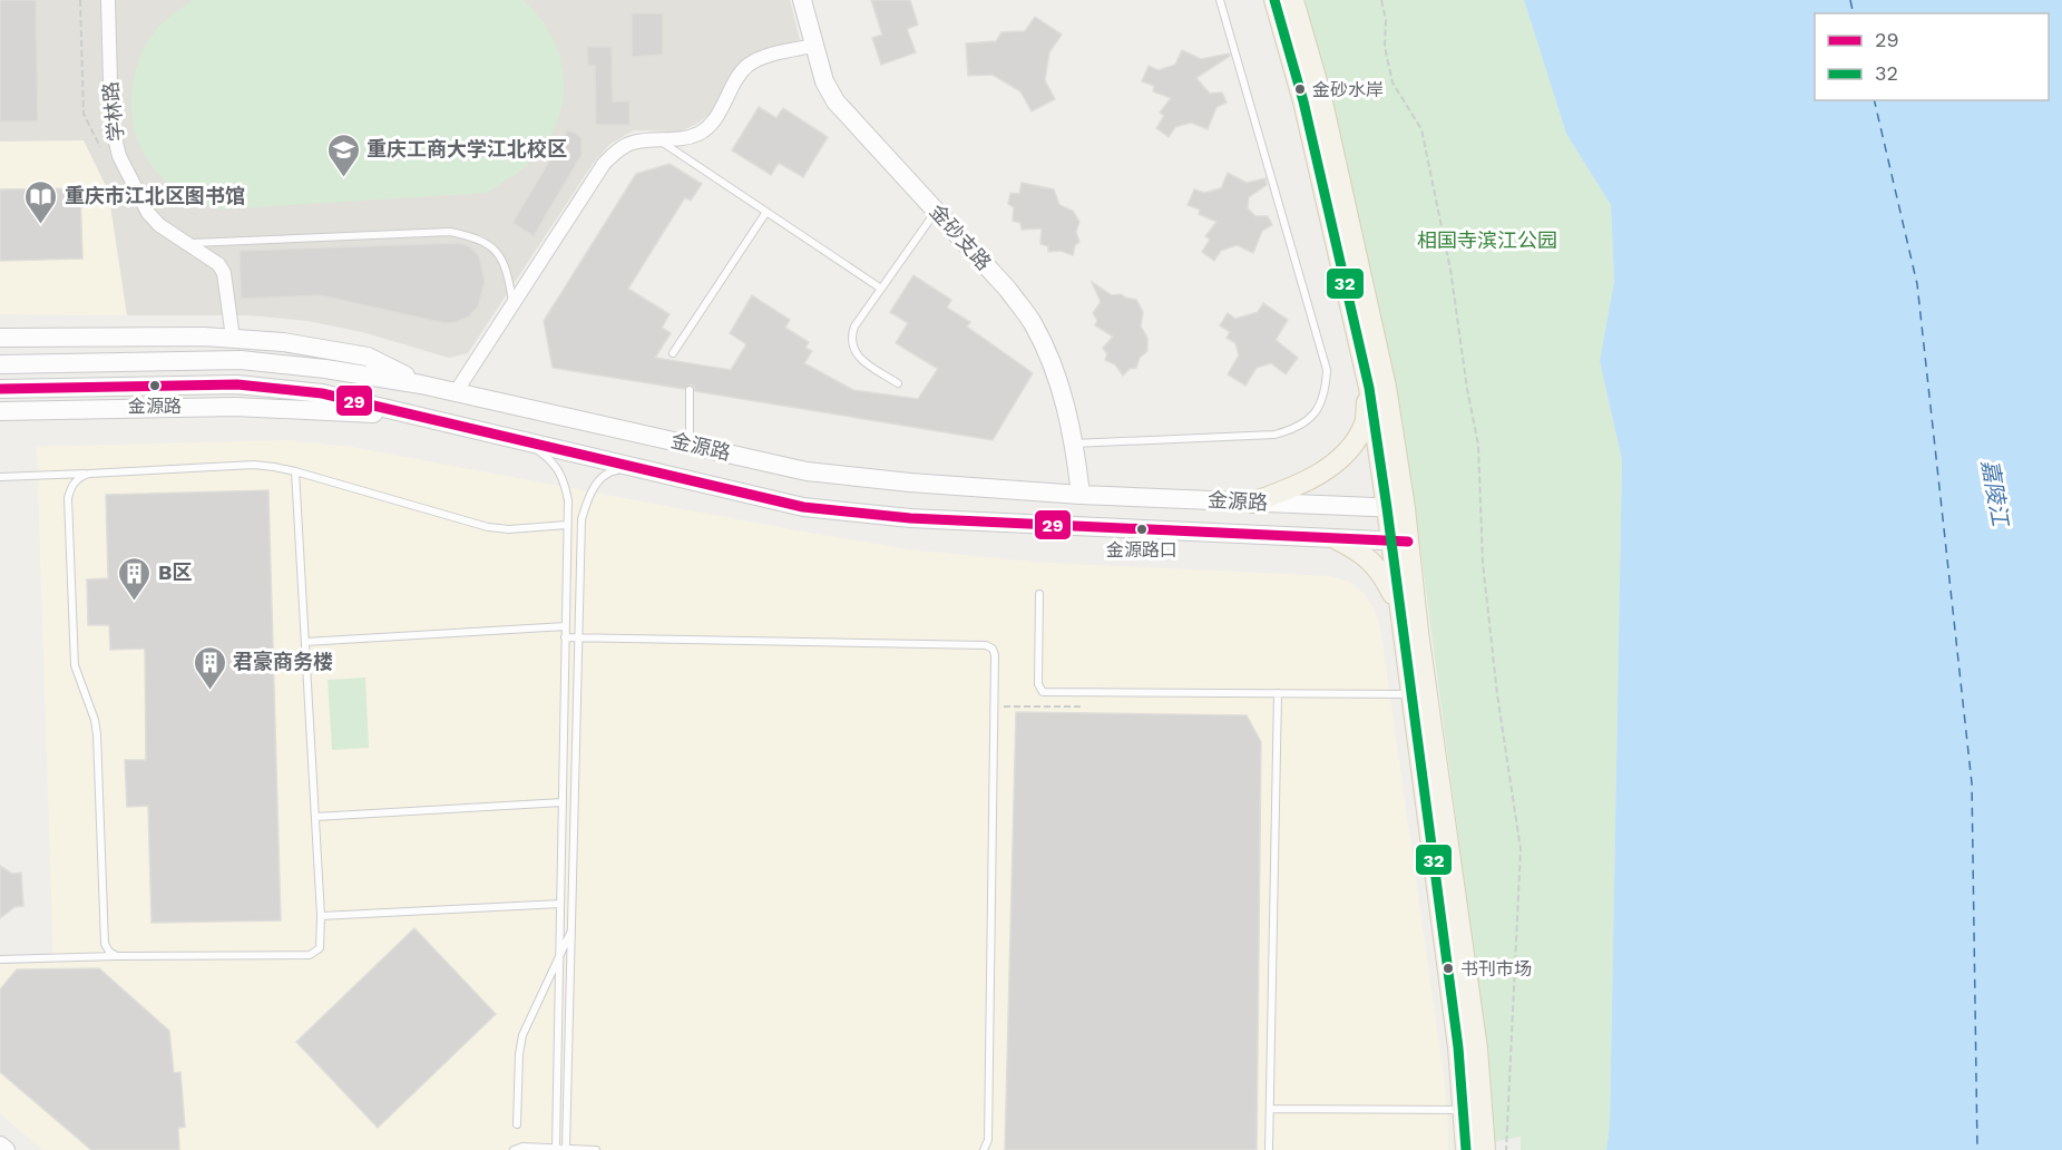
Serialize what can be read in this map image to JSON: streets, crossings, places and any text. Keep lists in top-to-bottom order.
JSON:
{
  "streets": {
    "main road": ["金砂支路", "金源路"],
    "street": ["学林路"]
  },
  "crossings": [
    ["金砂支路", "金源路"]
  ],
  "water": ["嘉陵江"],
  "parks": ["相国寺滨江公园"],
  "places": {
    "other": [
      "金砂水岸",
      "金源路",
      "金源路口",
      "书刊市场"
    ],
    "school or university": ["重庆工商大学江北校区"],
    "library": ["重庆市江北区图书馆"],
    "building": ["B区", "君豪商务楼"]
  },
  "lines": ["transit line 32", "transit line 29"],
  "legend": ["29", "32"]
}
